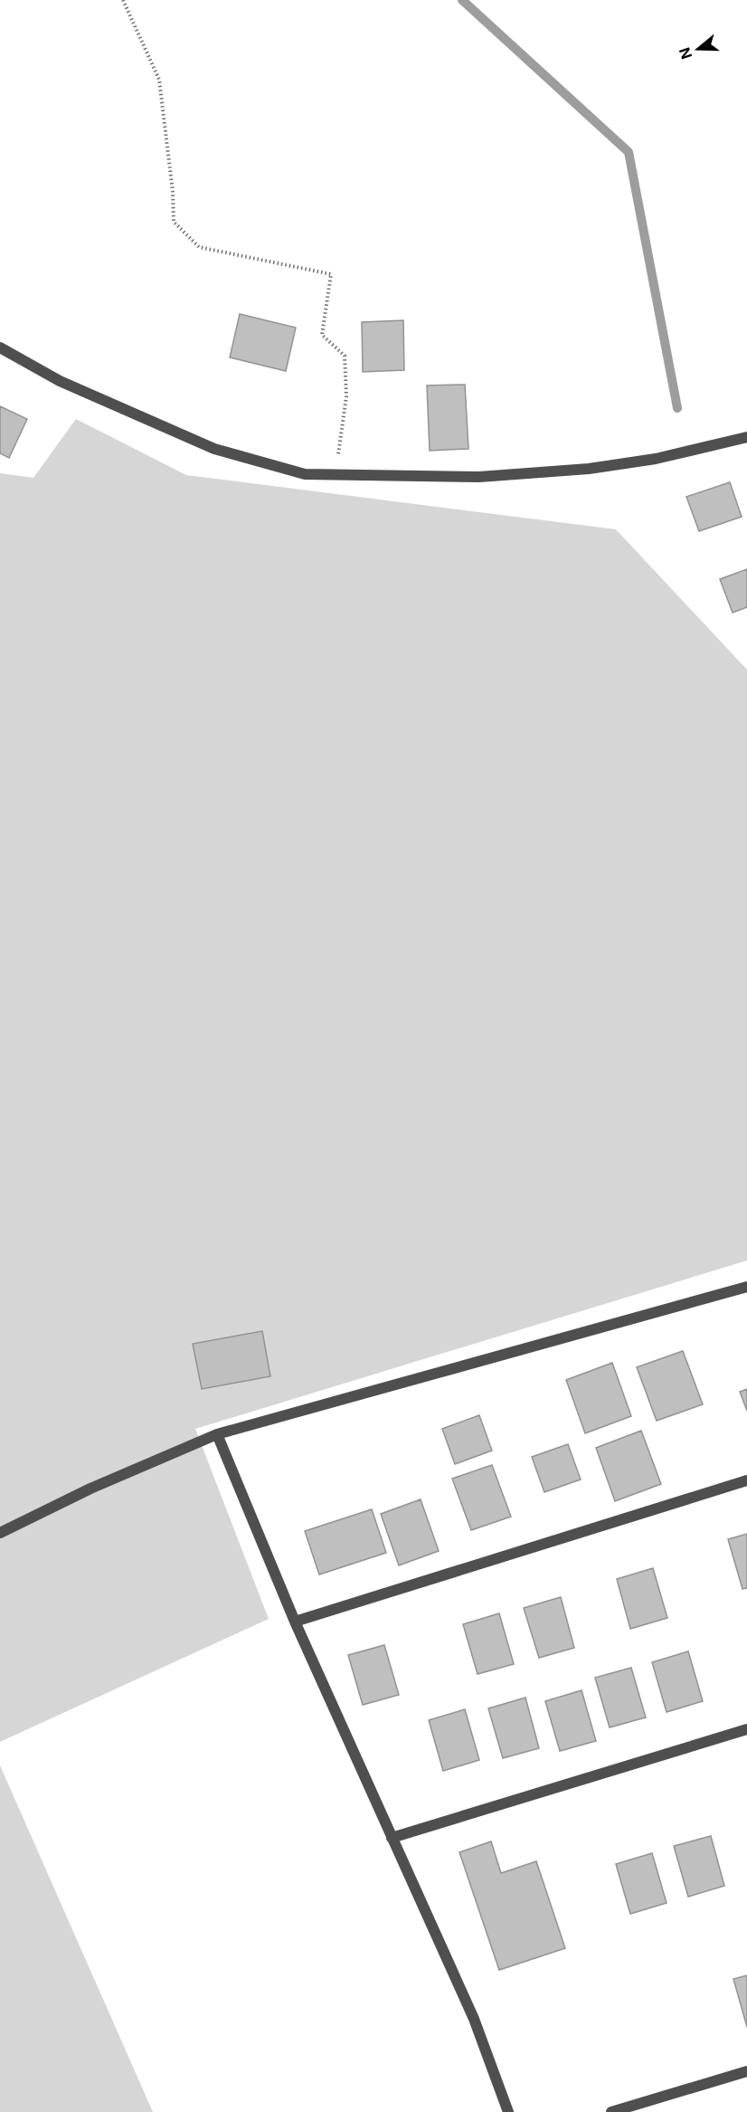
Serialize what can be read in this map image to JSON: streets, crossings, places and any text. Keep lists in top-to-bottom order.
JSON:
{
  "north": "left"
}
